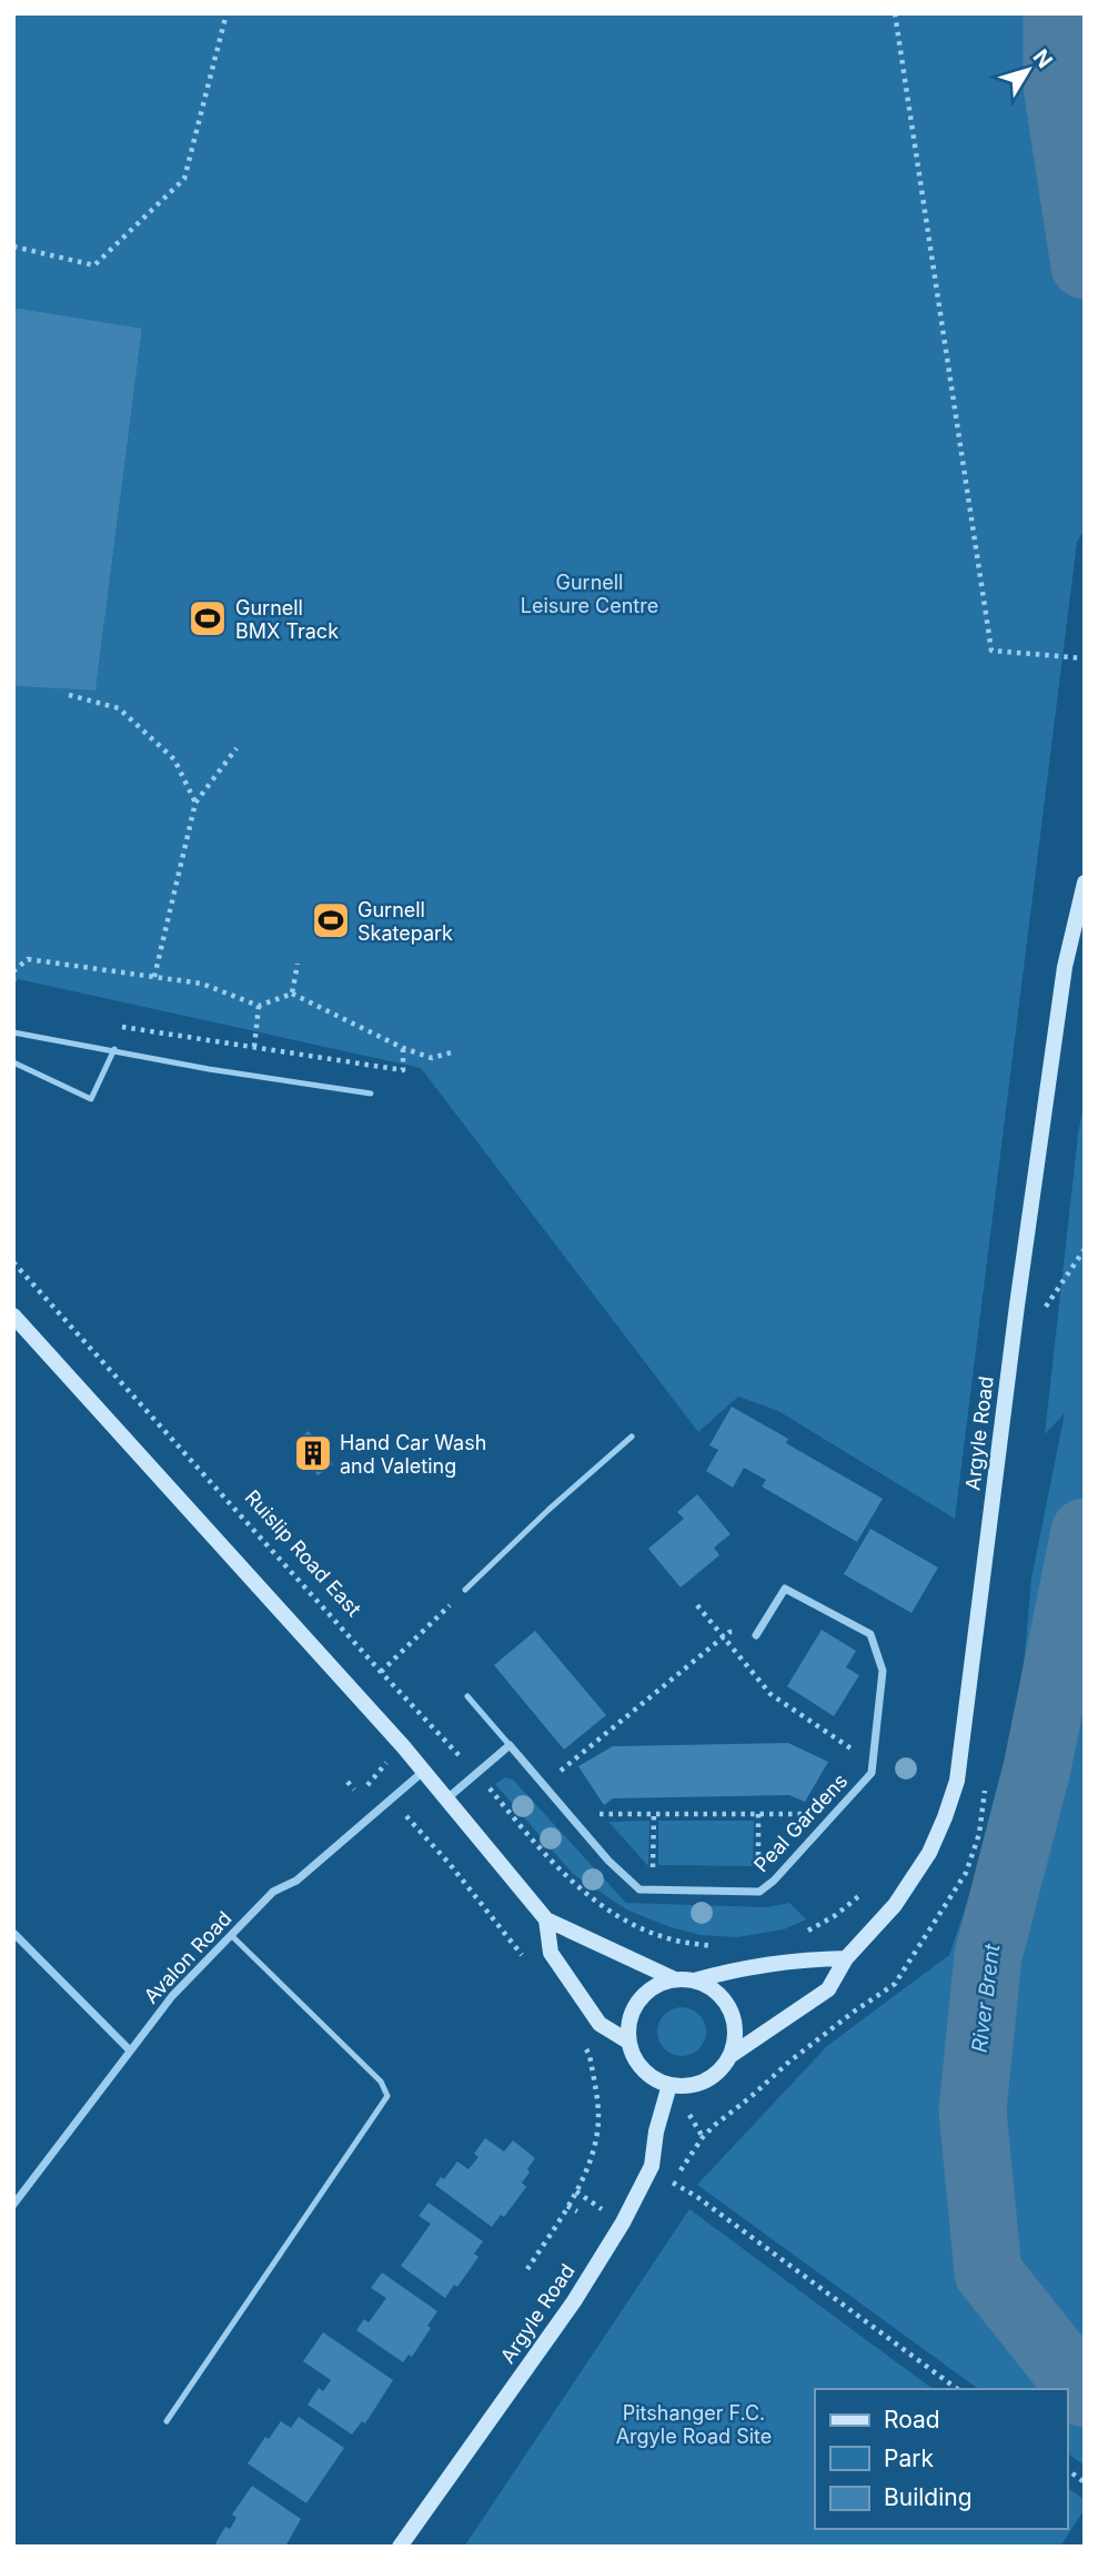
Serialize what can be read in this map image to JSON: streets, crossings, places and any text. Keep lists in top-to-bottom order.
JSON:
{
  "streets": {
    "main road": ["Argyle Road"],
    "street": ["Peal Gardens", "Avalon Road"],
    "path": ["Ruislip Road East"]
  },
  "water": ["River Brent"],
  "parks": ["Gurnell Leisure Centre", "Pitshanger F.C. Argyle Road Site"],
  "places": {
    "sports": ["Gurnell BMX Track", "Gurnell Skatepark"],
    "building": ["Hand Car Wash and Valeting"]
  },
  "legend": ["Road", "Park", "Building"],
  "north": "top right"
}
